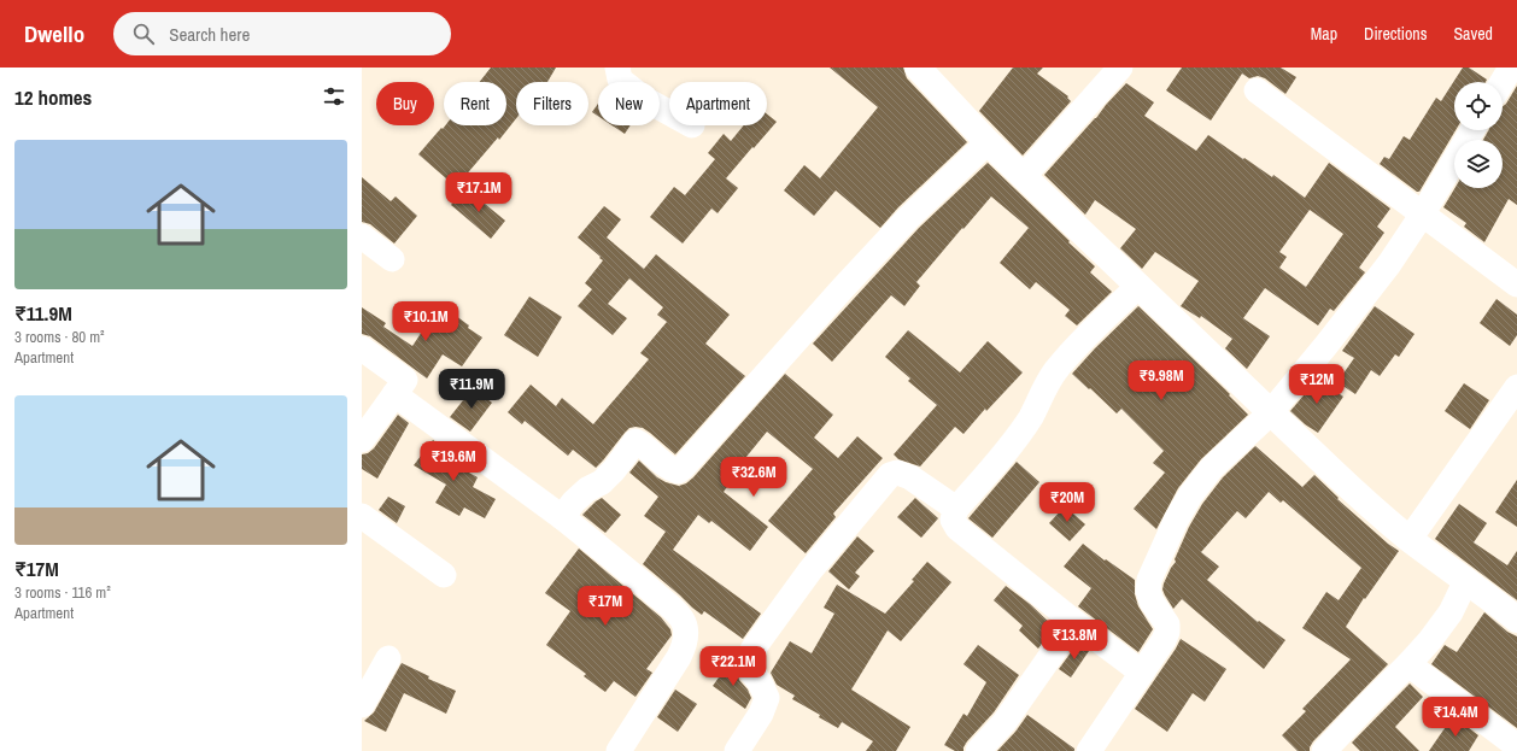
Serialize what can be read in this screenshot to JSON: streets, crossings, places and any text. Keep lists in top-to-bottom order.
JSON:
{
  "page": {
    "header": "Dwello",
    "search": "Search here",
    "nav": ["Map", "Directions", "Saved"],
    "heading": "12 homes",
    "chip": [
      "Buy",
      "Rent",
      "Filters",
      "New",
      "Apartment"
    ],
    "list": [
      {
        "name": "₹11.9M",
        "note": "3 rooms · 80 m² · Apartment"
      },
      {
        "name": "₹17M",
        "note": "3 rooms · 116 m² · Apartment"
      }
    ],
    "price": [
      "₹17.1M",
      "₹10.1M",
      "₹9.98M",
      "₹12M",
      "₹11.9M",
      "₹19.6M",
      "₹32.6M",
      "₹20M",
      "₹17M",
      "₹13.8M",
      "₹22.1M",
      "₹14.4M"
    ]
  }
}
